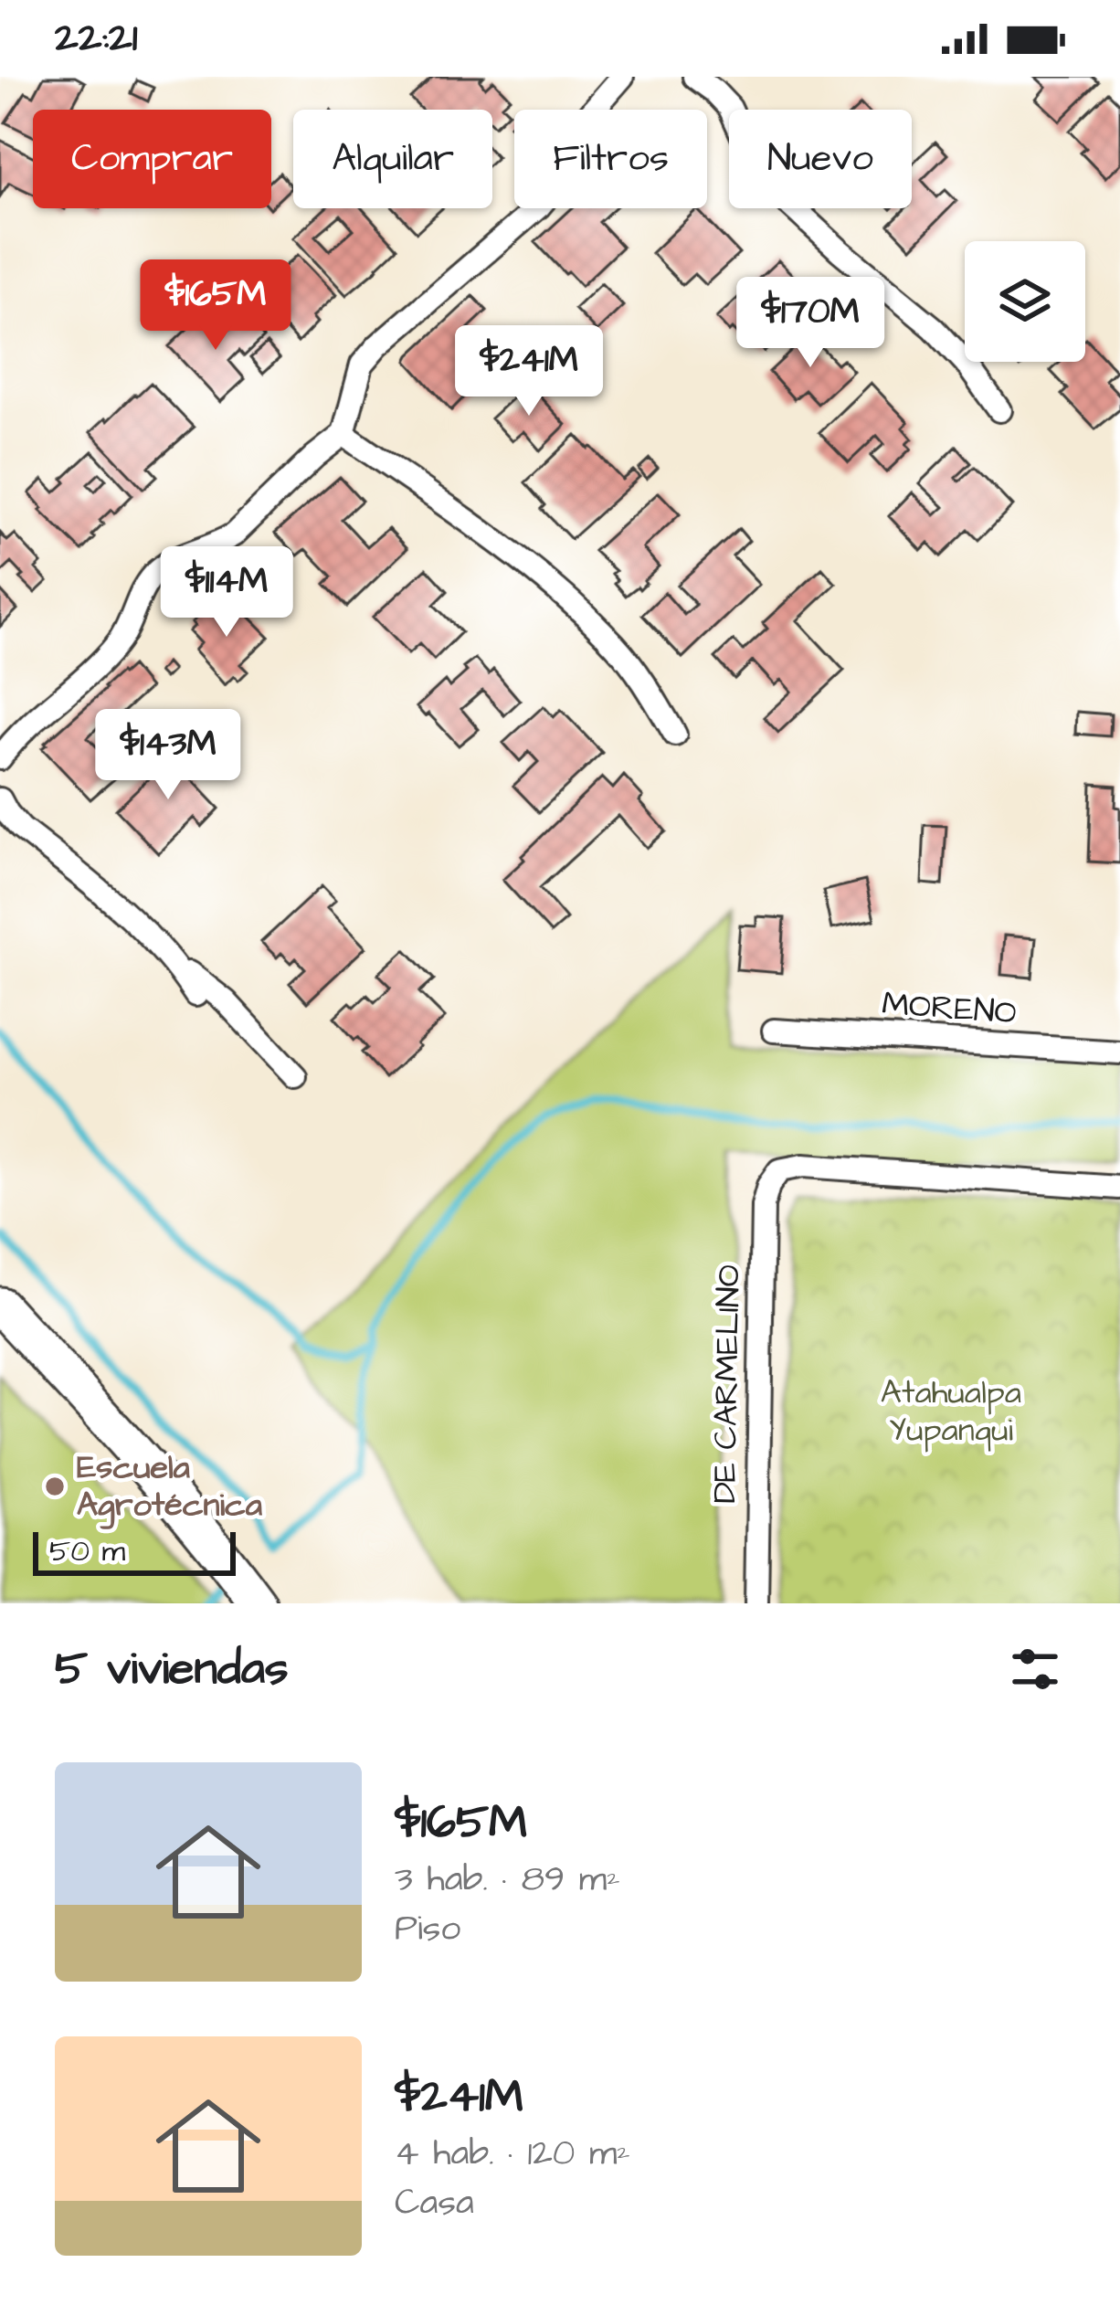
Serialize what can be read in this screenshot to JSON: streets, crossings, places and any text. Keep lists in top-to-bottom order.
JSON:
{
  "streets": {
    "street": ["MORENO", "DE CARMELINO"]
  },
  "parks": ["Atahualpa Yupanqui"],
  "places": ["Escuela Agrotécnica"],
  "scale_bar": "50 m",
  "page": {
    "status": "22:21",
    "chip": [
      "Comprar",
      "Alquilar",
      "Filtros",
      "Nuevo"
    ],
    "price": [
      "$165M",
      "$170M",
      "$241M",
      "$114M",
      "$143M"
    ],
    "scale": "50 m",
    "heading": "5 viviendas",
    "list": [
      {
        "name": "$165M",
        "note": "3 hab. · 89 m² · Piso"
      },
      {
        "name": "$241M",
        "note": "4 hab. · 120 m² · Casa"
      }
    ]
  }
}
